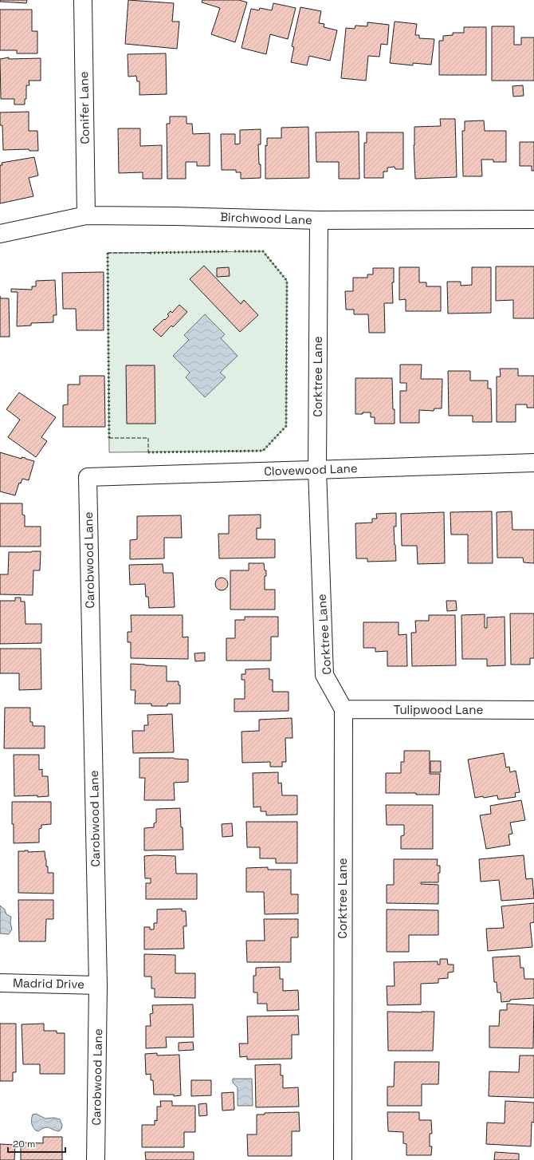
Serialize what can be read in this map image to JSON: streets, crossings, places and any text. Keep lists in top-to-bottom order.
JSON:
{
  "streets": {
    "street": [
      "Conifer Lane",
      "Birchwood Lane",
      "Corktree Lane",
      "Clovewood Lane",
      "Carobwood Lane",
      "Tulipwood Lane",
      "Madrid Drive"
    ]
  },
  "crossings": [
    ["Conifer Lane", "Birchwood Lane"],
    ["Birchwood Lane", "Corktree Lane"],
    ["Corktree Lane", "Clovewood Lane"],
    ["Corktree Lane", "Tulipwood Lane"],
    ["Clovewood Lane", "Carobwood Lane"],
    ["Carobwood Lane", "Madrid Drive"]
  ],
  "scale_bar": "20 m"
}
